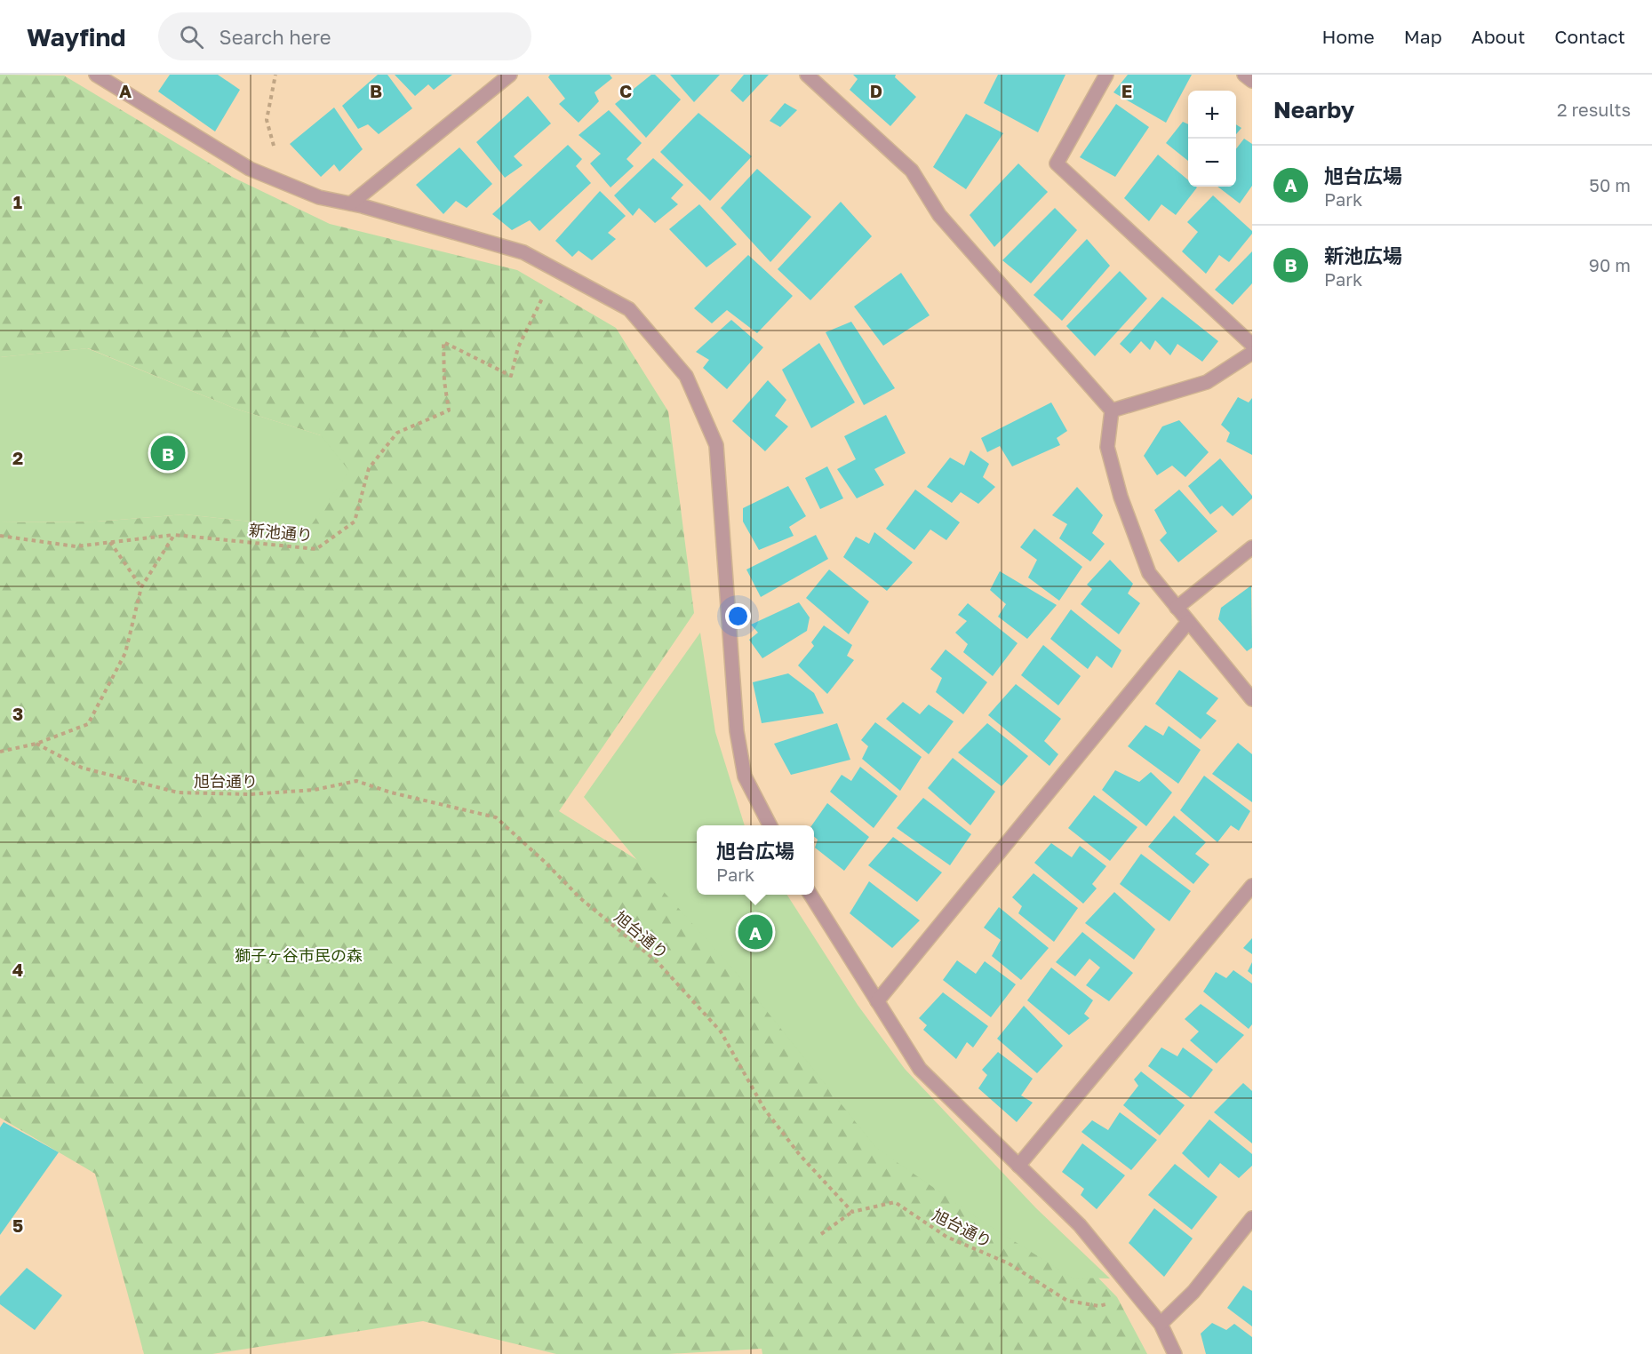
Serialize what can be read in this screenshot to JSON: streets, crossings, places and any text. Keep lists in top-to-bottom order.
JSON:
{
  "streets": {
    "path": ["新池通り", "旭台通り"]
  },
  "parks": ["獅子ヶ谷市民の森"],
  "page": {
    "header": "Wayfind",
    "search": "Search here",
    "nav": [
      "Home",
      "Map",
      "About",
      "Contact"
    ],
    "heading": ["Nearby", "2 results"],
    "map_buttons": ["+", "−"],
    "list": [
      {
        "mark": "A",
        "name": "旭台広場",
        "note": "Park",
        "value": "50 m"
      },
      {
        "mark": "B",
        "name": "新池広場",
        "note": "Park",
        "value": "90 m"
      }
    ],
    "pins": ["B", "A"],
    "popup": ["旭台広場", "Park"]
  },
  "grid": {
    "columns": [
      "A",
      "B",
      "C",
      "D",
      "E"
    ],
    "rows": [
      "1",
      "2",
      "3",
      "4",
      "5"
    ]
  }
}
